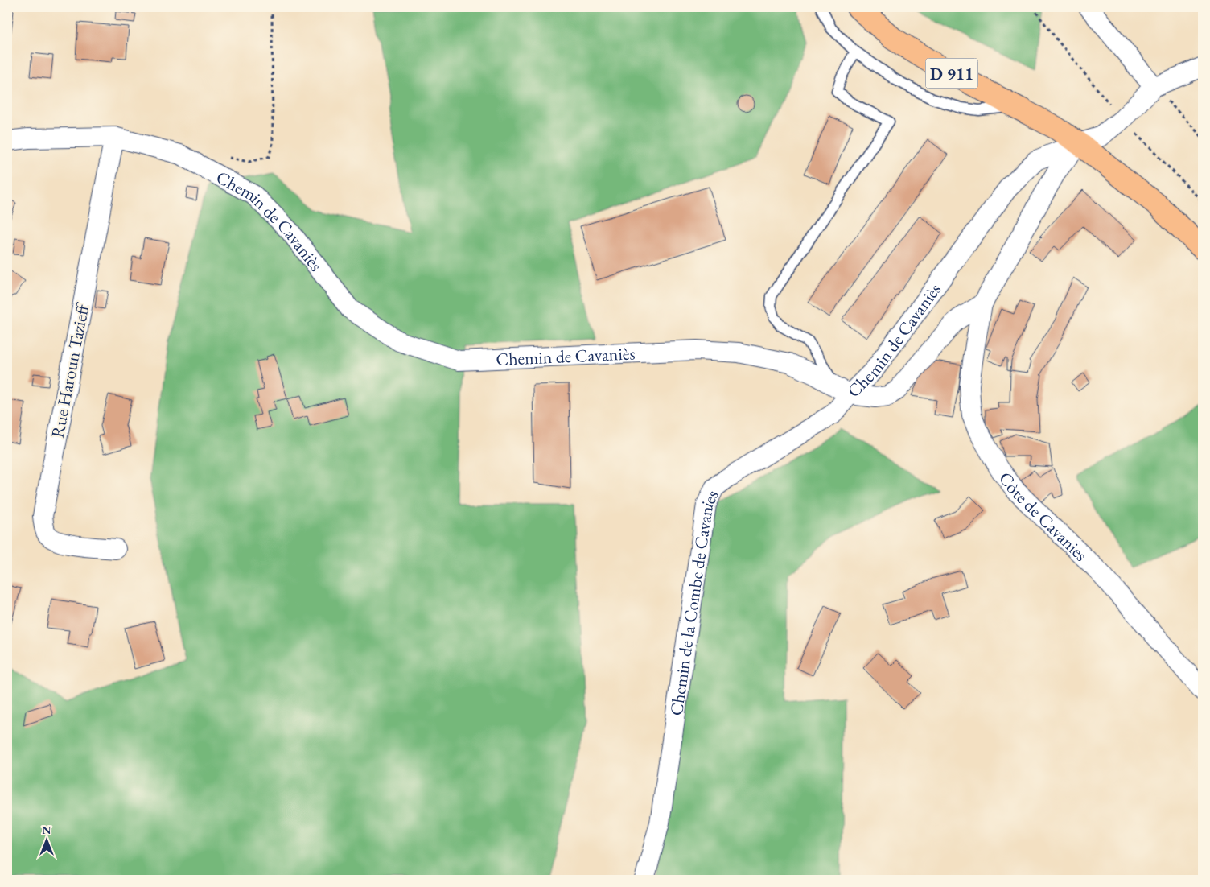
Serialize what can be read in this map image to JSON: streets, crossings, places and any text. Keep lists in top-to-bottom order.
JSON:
{
  "streets": {
    "main road": ["D 911"],
    "street": [
      "Chemin de Cavaniès",
      "Rue Haroun Tazieff",
      "Côte de Cavanies",
      "Chemin de la Combe de Cavanies"
    ]
  },
  "crossings": [
    ["D 911", "Chemin de Cavaniès"],
    ["Chemin de Cavaniès", "Rue Haroun Tazieff"],
    ["Chemin de Cavaniès", "Chemin de la Combe de Cavanies"]
  ],
  "north": "top"
}
